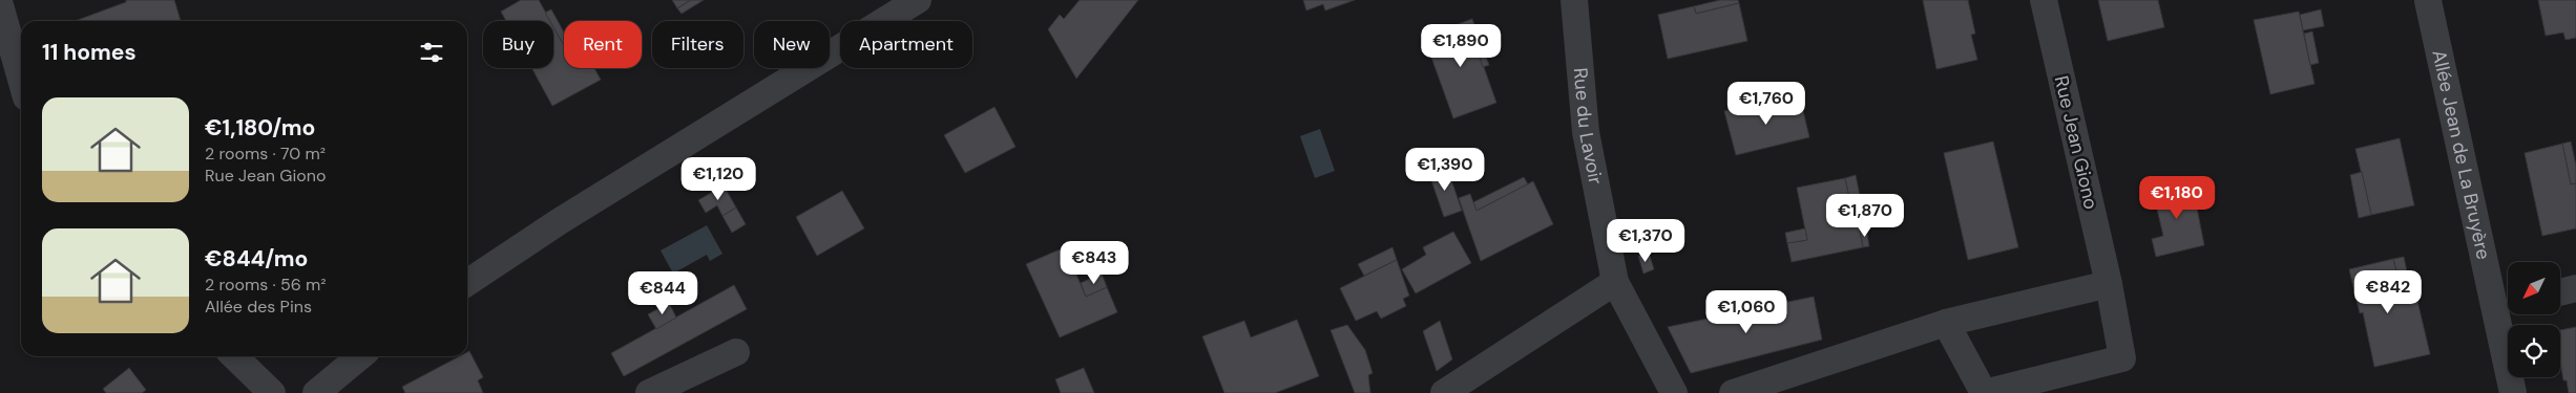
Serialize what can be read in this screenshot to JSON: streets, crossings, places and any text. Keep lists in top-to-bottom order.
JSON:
{
  "streets": {
    "street": ["Rue du Lavoir", "Rue Jean Giono", "Allée Jean de La Bruyère"]
  },
  "north": "bottom left",
  "page": {
    "chip": [
      "Buy",
      "Rent",
      "Filters",
      "New",
      "Apartment"
    ],
    "heading": "11 homes",
    "price": [
      "€1,890",
      "€1,760",
      "€1,390",
      "€1,120",
      "€1,180",
      "€1,870",
      "€1,370",
      "€843",
      "€842",
      "€844",
      "€1,060"
    ],
    "list": [
      {
        "name": "€1,180/mo",
        "note": "2 rooms · 70 m² · Rue Jean Giono"
      },
      {
        "name": "€844/mo",
        "note": "2 rooms · 56 m² · Allée des Pins"
      }
    ]
  }
}
